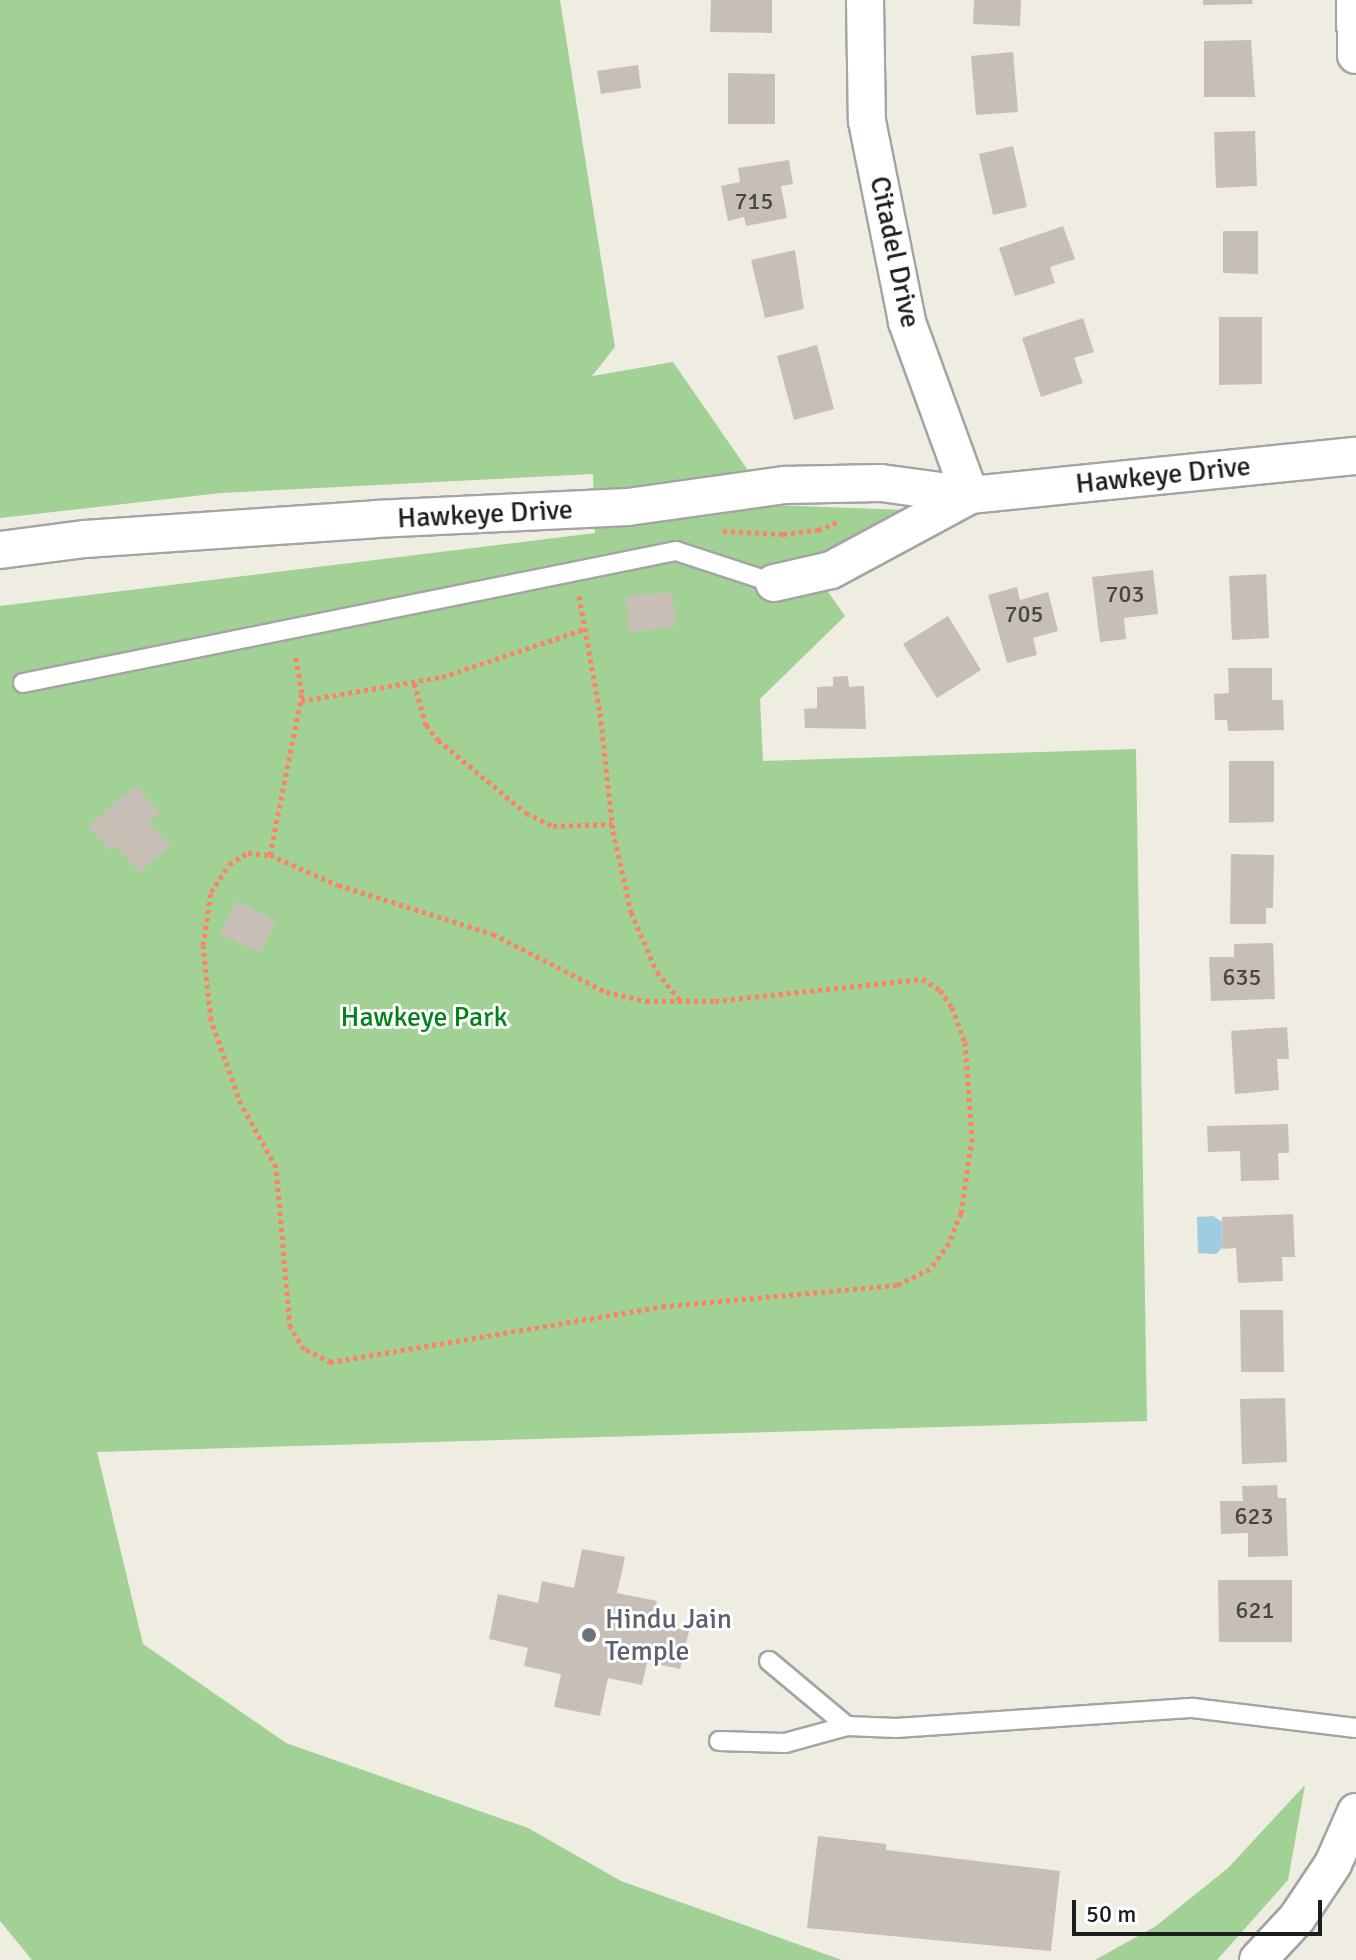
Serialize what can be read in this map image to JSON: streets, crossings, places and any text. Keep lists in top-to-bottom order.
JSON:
{
  "streets": {
    "street": ["Citadel Drive", "Hawkeye Drive"]
  },
  "crossings": [
    ["Citadel Drive", "Hawkeye Drive"]
  ],
  "parks": ["Hawkeye Park"],
  "places": ["Hindu Jain Temple"],
  "house_numbers": [
    "715",
    "703",
    "705",
    "635",
    "623",
    "621"
  ],
  "scale_bar": "50 m"
}
